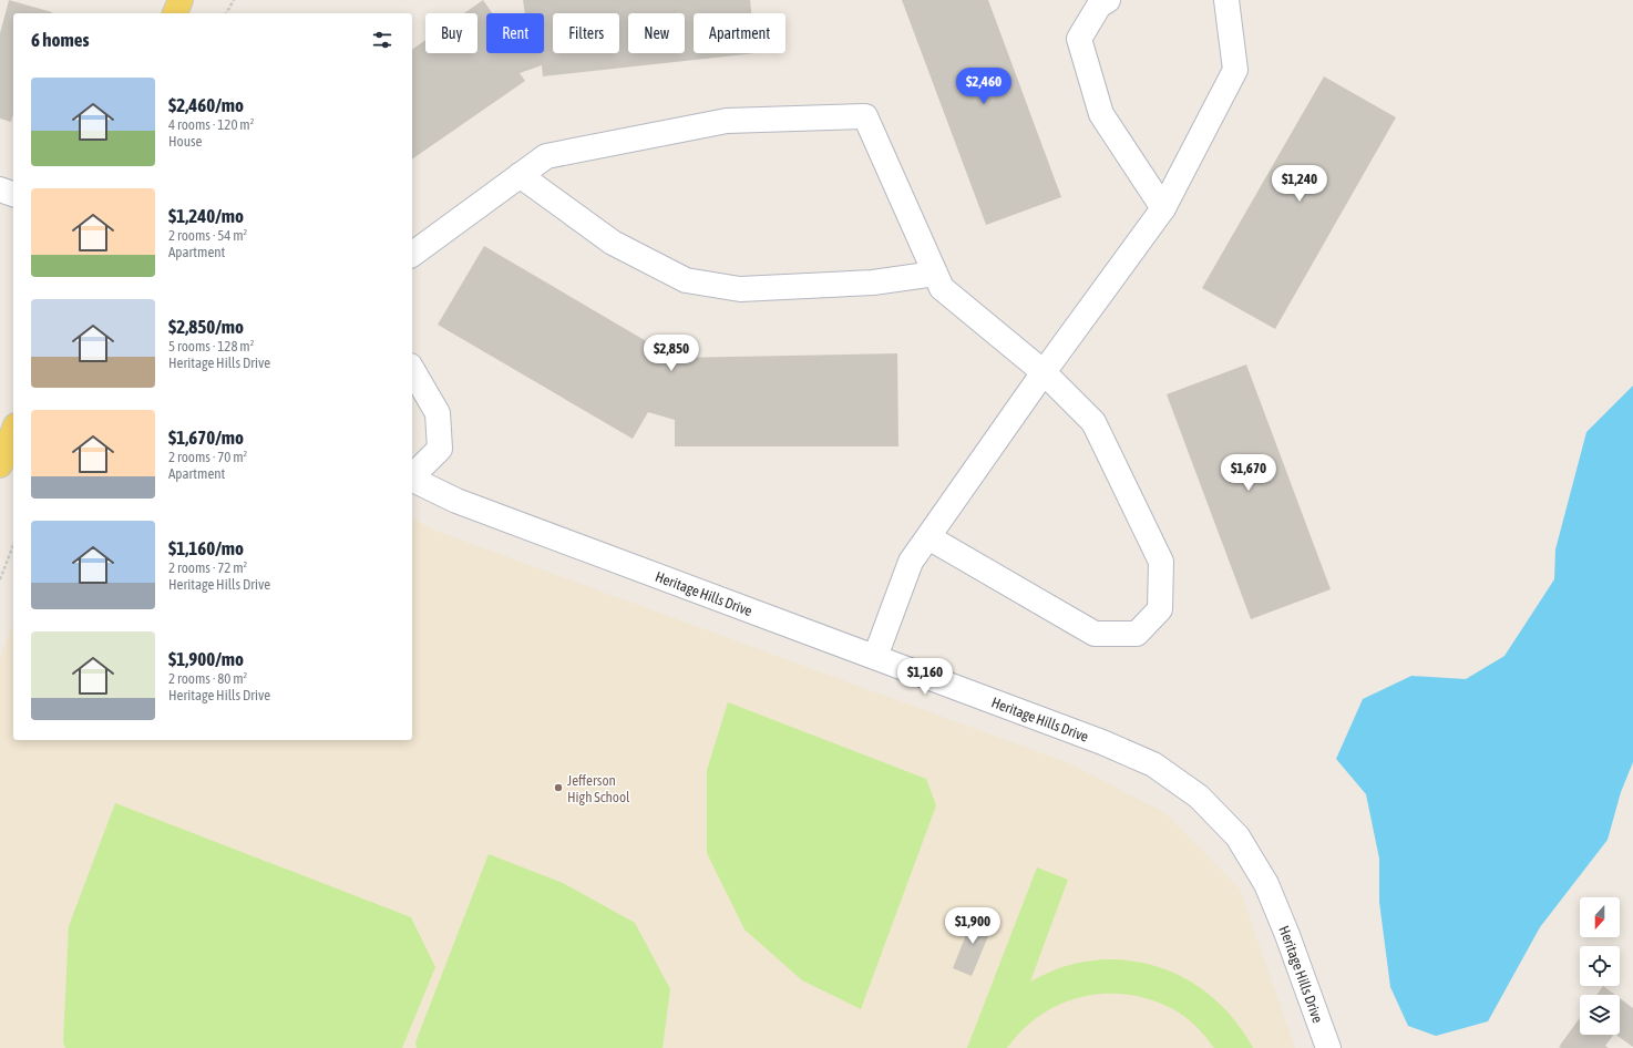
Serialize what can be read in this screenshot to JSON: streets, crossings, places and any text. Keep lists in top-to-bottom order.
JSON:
{
  "streets": {
    "street": ["Heritage Hills Drive"]
  },
  "places": ["Jefferson High School"],
  "north": "bottom",
  "page": {
    "chip": [
      "Buy",
      "Rent",
      "Filters",
      "New",
      "Apartment"
    ],
    "heading": "6 homes",
    "list": [
      {
        "name": "$2,460/mo",
        "note": "4 rooms · 120 m² · House"
      },
      {
        "name": "$1,240/mo",
        "note": "2 rooms · 54 m² · Apartment"
      },
      {
        "name": "$2,850/mo",
        "note": "5 rooms · 128 m² · Heritage Hills Drive"
      },
      {
        "name": "$1,670/mo",
        "note": "2 rooms · 70 m² · Apartment"
      },
      {
        "name": "$1,160/mo",
        "note": "2 rooms · 72 m² · Heritage Hills Drive"
      },
      {
        "name": "$1,900/mo",
        "note": "2 rooms · 80 m² · Heritage Hills Drive"
      }
    ],
    "price": [
      "$2,460",
      "$1,240",
      "$2,850",
      "$1,670",
      "$1,160",
      "$1,900"
    ]
  }
}
